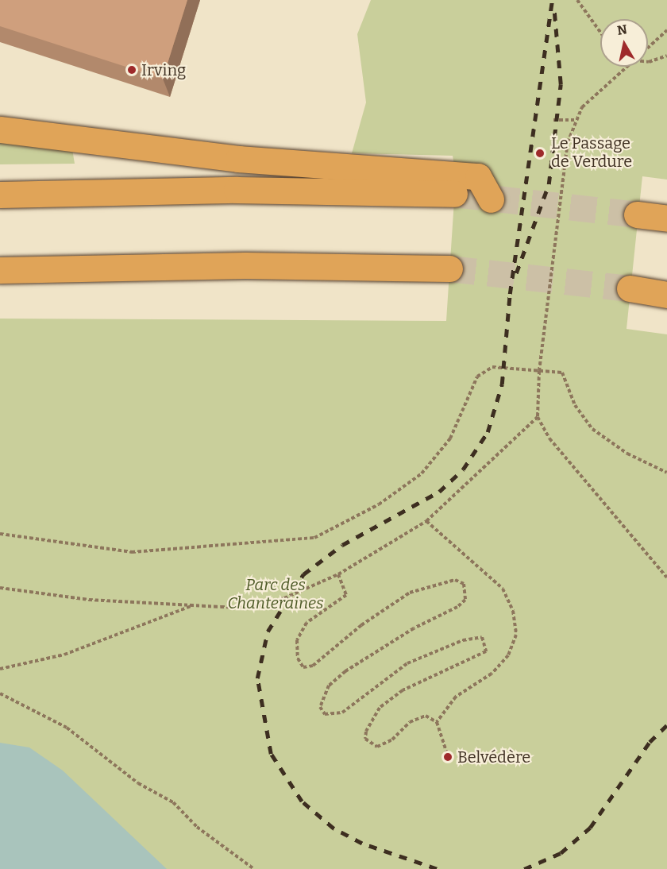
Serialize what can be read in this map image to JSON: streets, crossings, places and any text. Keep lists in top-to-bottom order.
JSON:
{
  "parks": ["Parc des Chanteraines"],
  "places": ["Irving", "Le Passage de Verdure", "Belvédère"],
  "north": "top"
}
